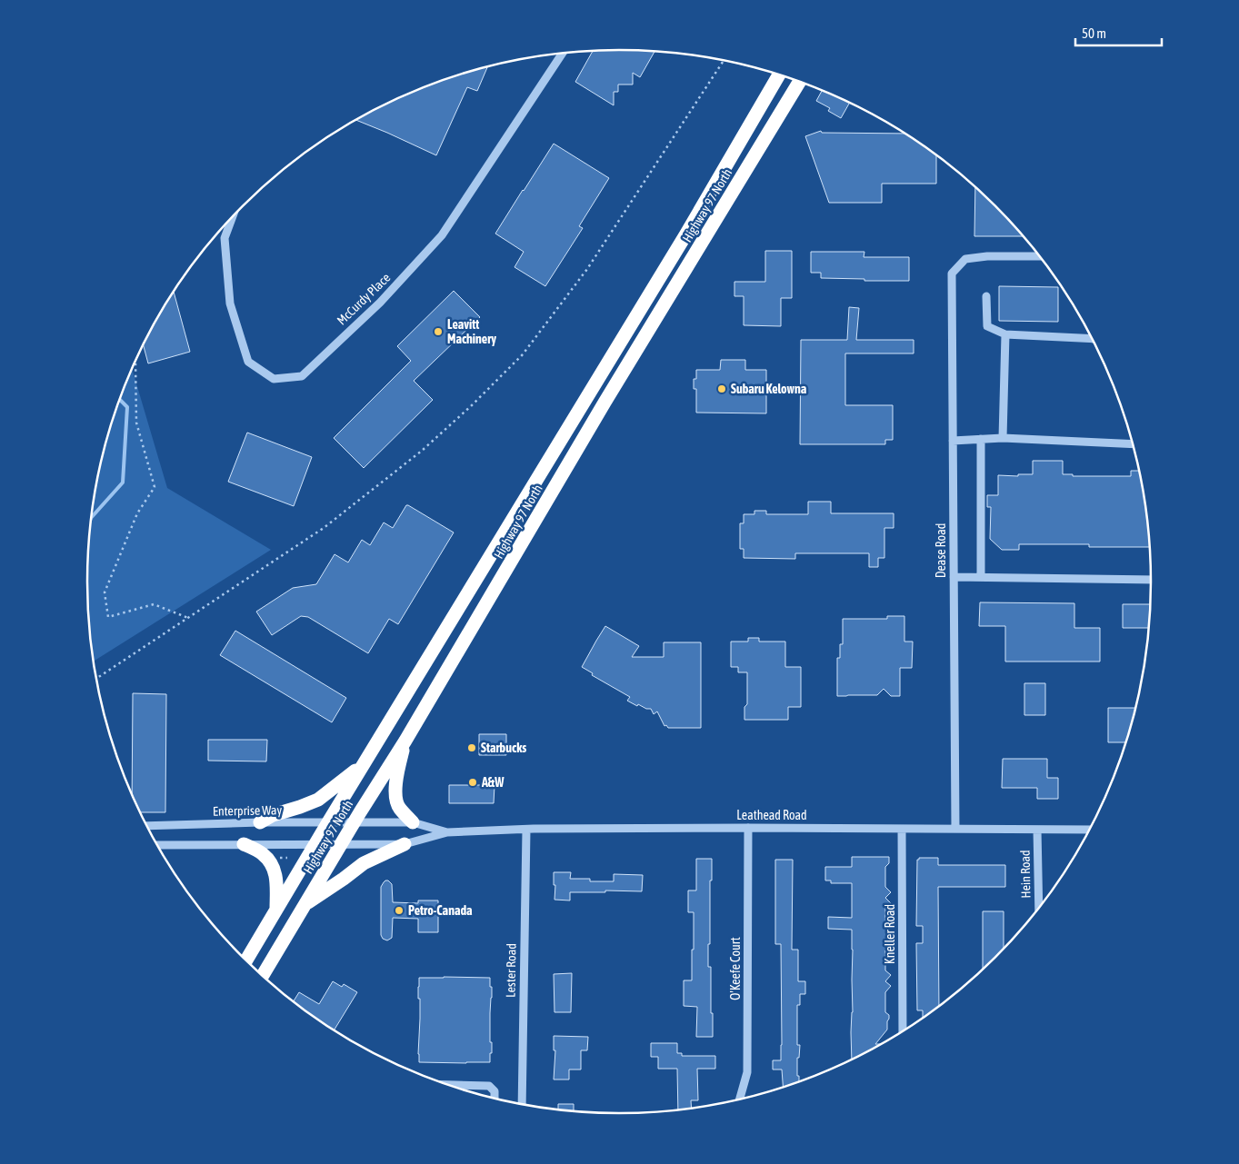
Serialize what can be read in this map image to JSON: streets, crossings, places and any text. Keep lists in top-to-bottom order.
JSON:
{
  "streets": {
    "highway": ["Highway 97 North"],
    "street": [
      "McCurdy Place",
      "Dease Road",
      "Enterprise Way",
      "Leathead Road",
      "Hein Road",
      "Kneller Road",
      "O'Keefe Court",
      "Lester Road"
    ]
  },
  "crossings": [
    ["Highway 97 North", "Enterprise Way"],
    ["Highway 97 North", "Leathead Road"],
    ["Dease Road", "Leathead Road"],
    ["Enterprise Way", "Leathead Road"],
    ["Leathead Road", "Hein Road"],
    ["Leathead Road", "Kneller Road"],
    ["Leathead Road", "O'Keefe Court"],
    ["Leathead Road", "Lester Road"]
  ],
  "places": [
    "Leavitt Machinery",
    "Subaru Kelowna",
    "Starbucks",
    "A&W",
    "Petro-Canada"
  ],
  "scale_bar": "50 m"
}
